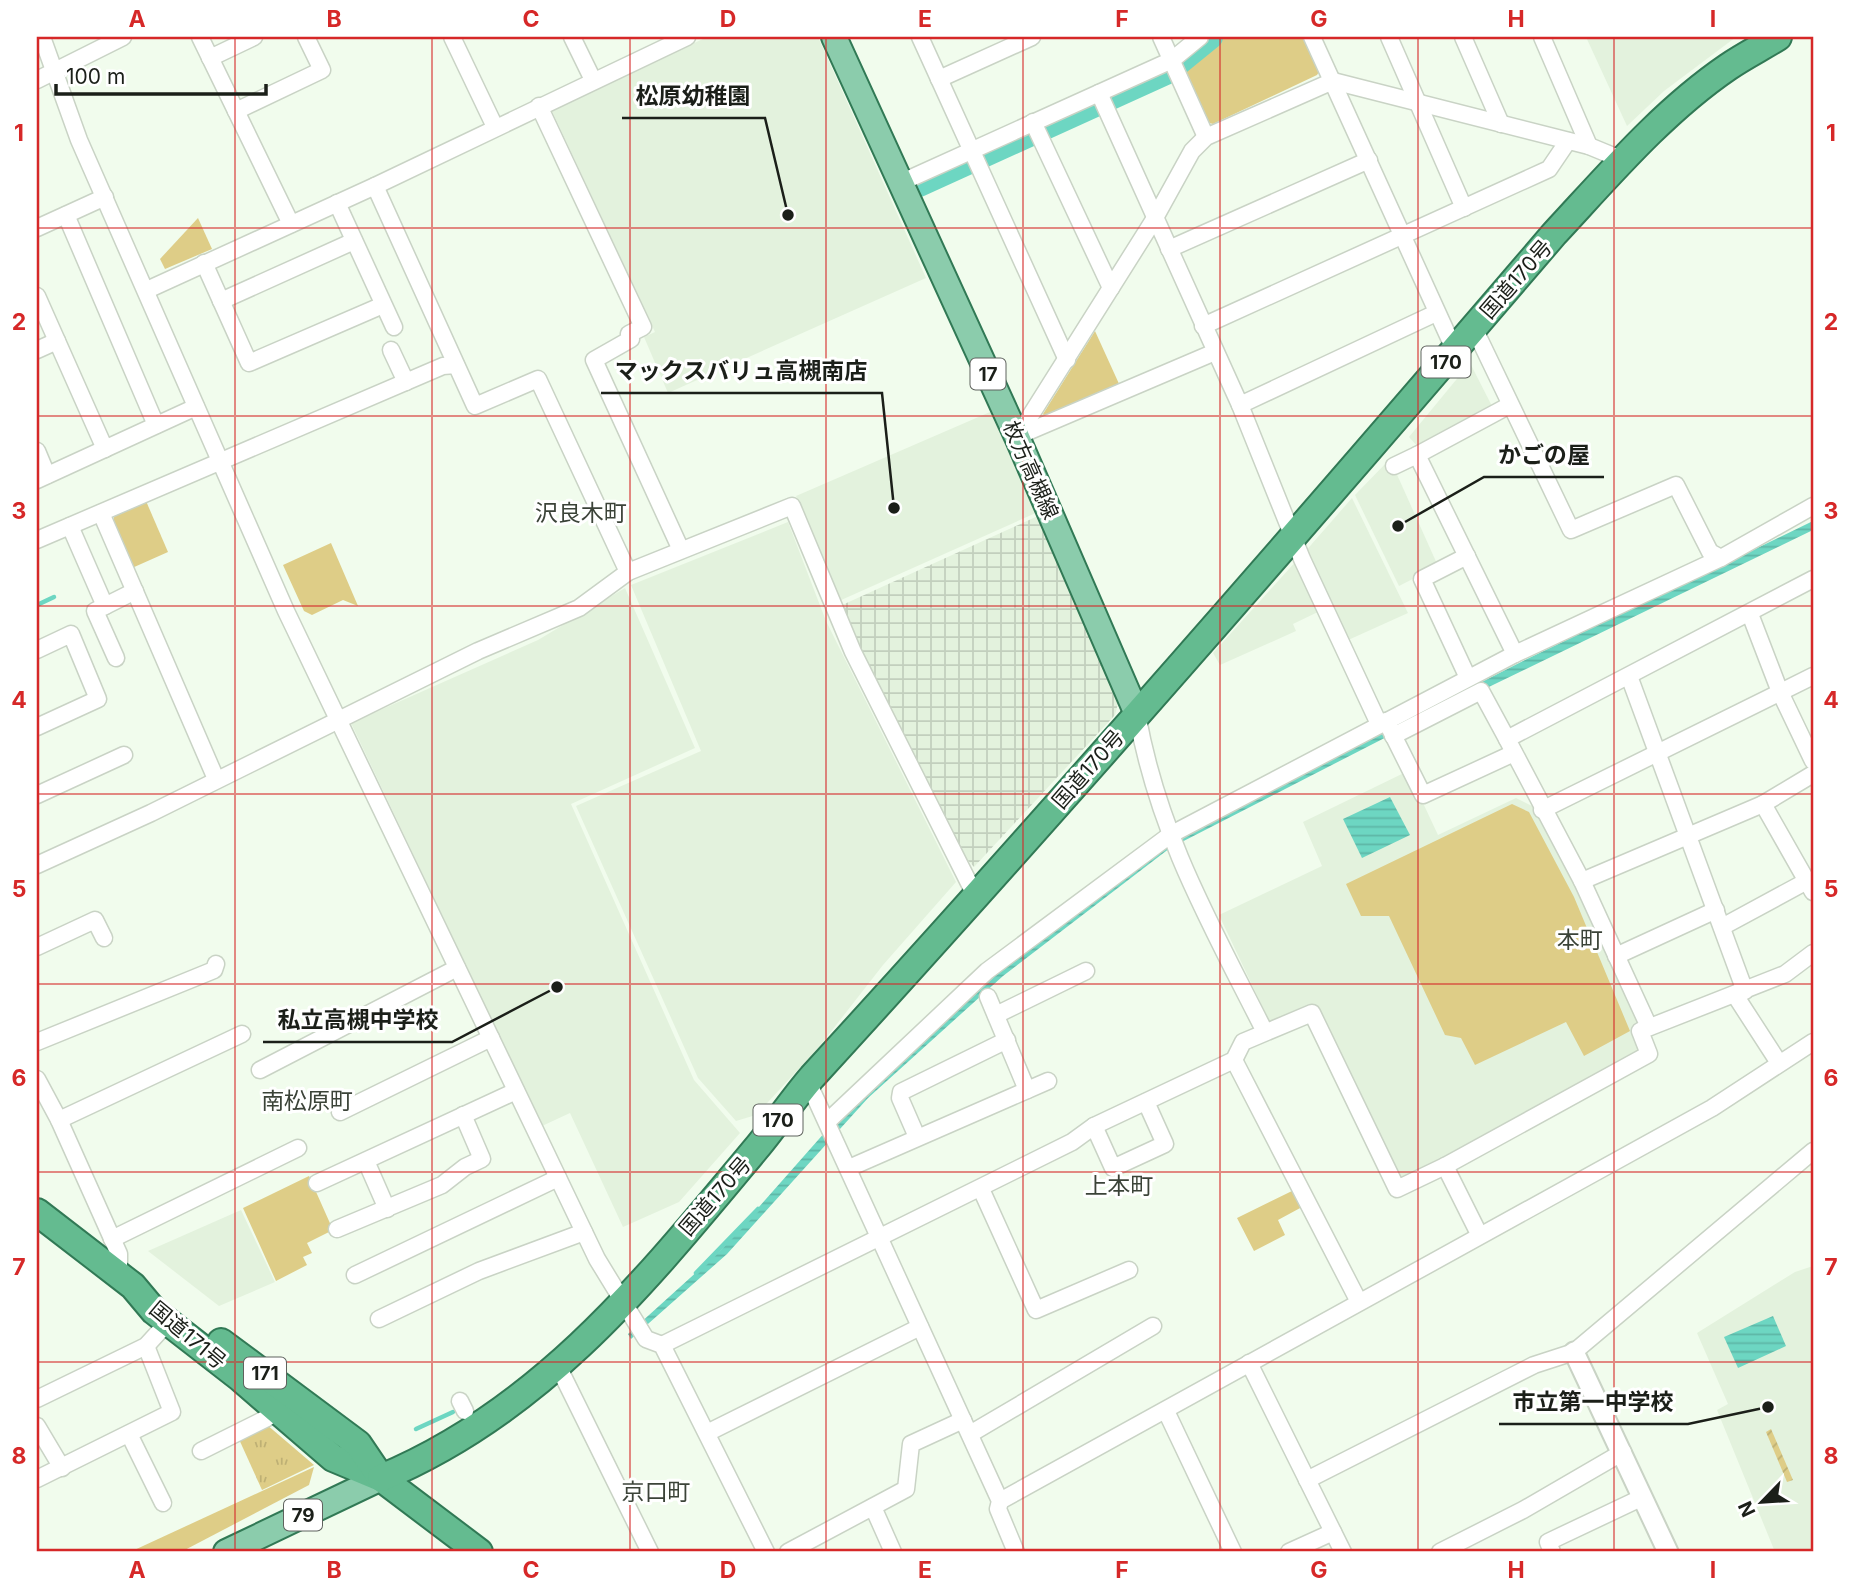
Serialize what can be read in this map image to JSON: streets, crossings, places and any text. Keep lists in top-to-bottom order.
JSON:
{
  "streets": {
    "highway": [
      "国道170号",
      "170",
      "国道171号",
      "171"
    ],
    "main road": ["17", "枚方高槻線", "79"]
  },
  "crossings": [
    ["国道170号", "枚方高槻線"],
    ["国道170号", "国道171号"],
    ["国道170号", "79"],
    ["国道171号", "79"]
  ],
  "districts": [
    "沢良木町",
    "本町",
    "南松原町",
    "上本町",
    "京口町"
  ],
  "places": [
    "松原幼稚園",
    "マックスバリュ高槻南店",
    "かごの屋",
    "私立高槻中学校",
    "市立第一中学校"
  ],
  "scale_bar": "100 m",
  "north": "bottom left",
  "grid": {
    "columns": [
      "A",
      "B",
      "C",
      "D",
      "E",
      "F",
      "G",
      "H",
      "I"
    ],
    "rows": [
      "1",
      "2",
      "3",
      "4",
      "5",
      "6",
      "7",
      "8"
    ]
  }
}
